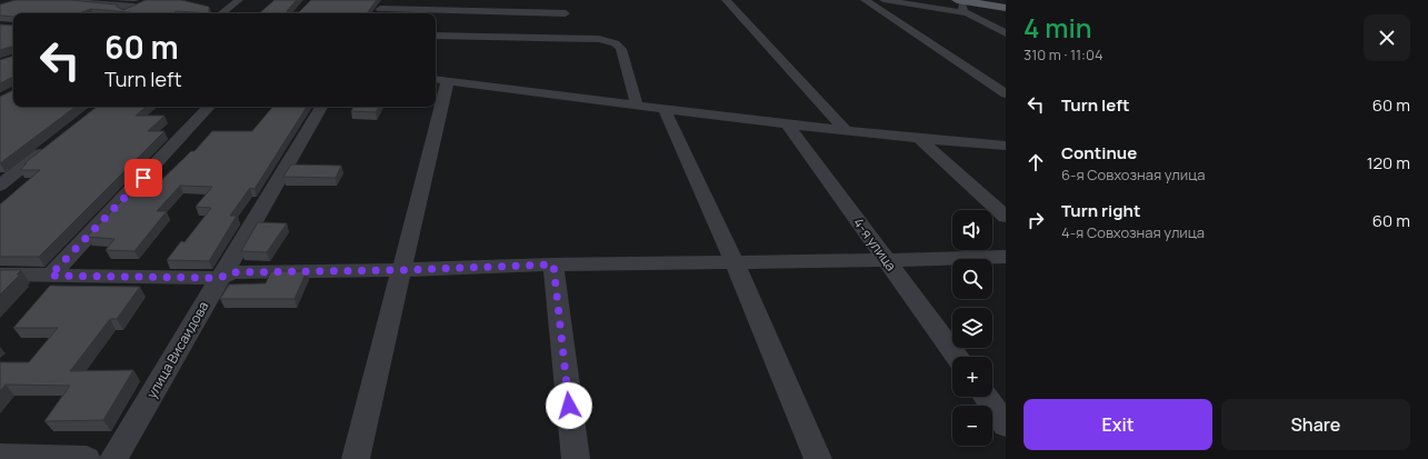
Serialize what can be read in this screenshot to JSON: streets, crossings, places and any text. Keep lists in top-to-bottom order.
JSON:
{
  "streets": {
    "street": ["4-я улица", "улица Висаидова"]
  },
  "page": {
    "heading": ["4 min", "310 m · 11:04"],
    "turn": ["60 m", "Turn left"],
    "list": [
      {
        "name": "Turn left",
        "value": "60 m"
      },
      {
        "name": "Continue",
        "note": "6-я Совхозная улица",
        "value": "120 m"
      },
      {
        "name": "Turn right",
        "note": "4-я Совхозная улица",
        "value": "60 m"
      }
    ],
    "map_buttons": ["+", "−"],
    "buttons": ["Exit", "Share"]
  }
}
